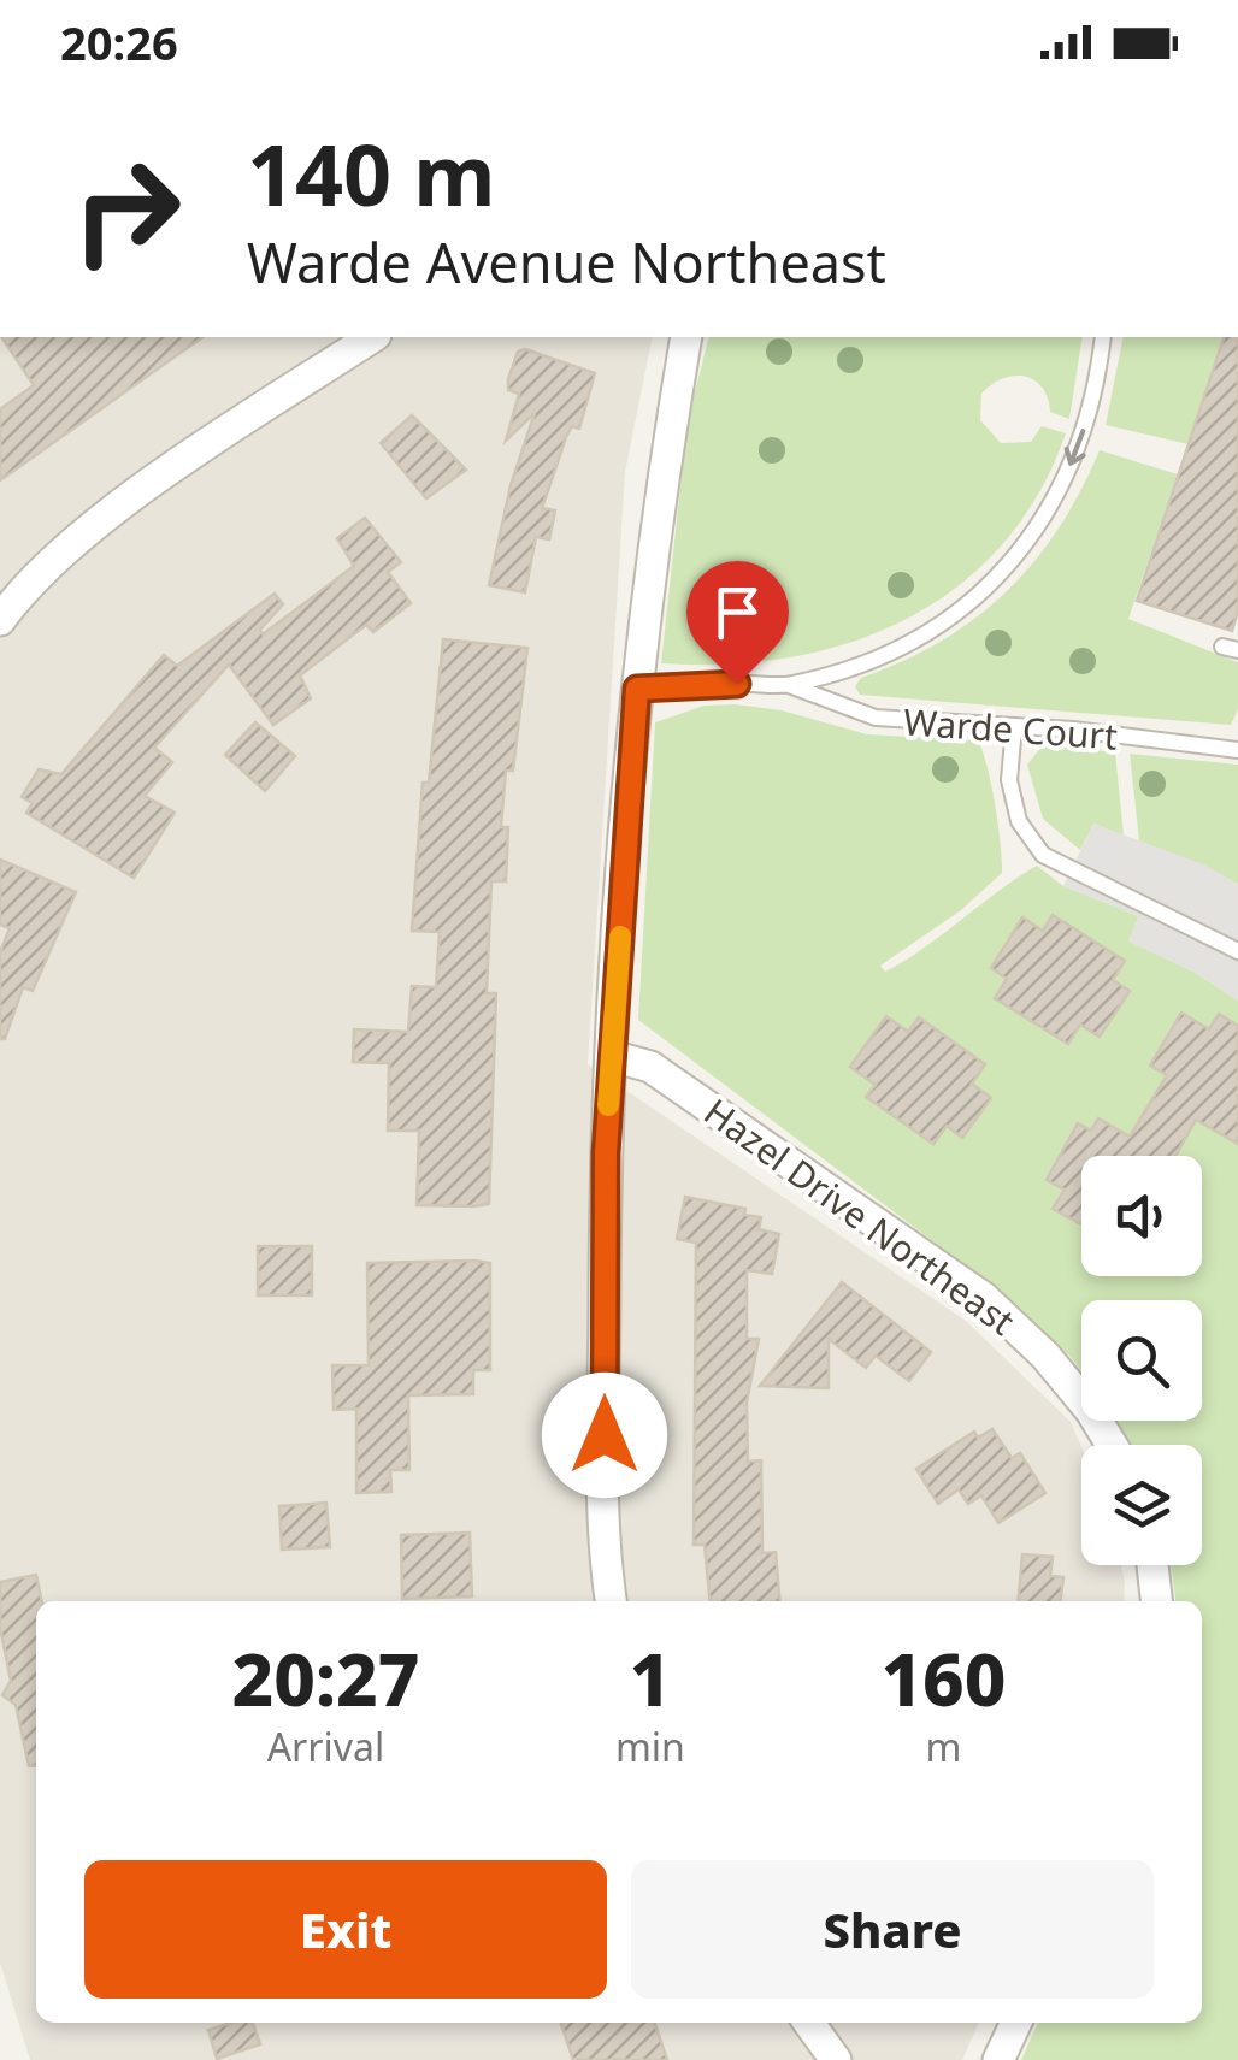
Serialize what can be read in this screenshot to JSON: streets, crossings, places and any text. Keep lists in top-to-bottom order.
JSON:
{
  "streets": {
    "street": ["Hazel Drive Northeast"],
    "lane": ["Warde Court"]
  },
  "page": {
    "status": "20:26",
    "turn": ["140 m", "Warde Avenue Northeast"],
    "eta": [
      "20:27",
      "Arrival",
      "1",
      "min",
      "160",
      "m"
    ],
    "buttons": ["Exit", "Share"]
  }
}
